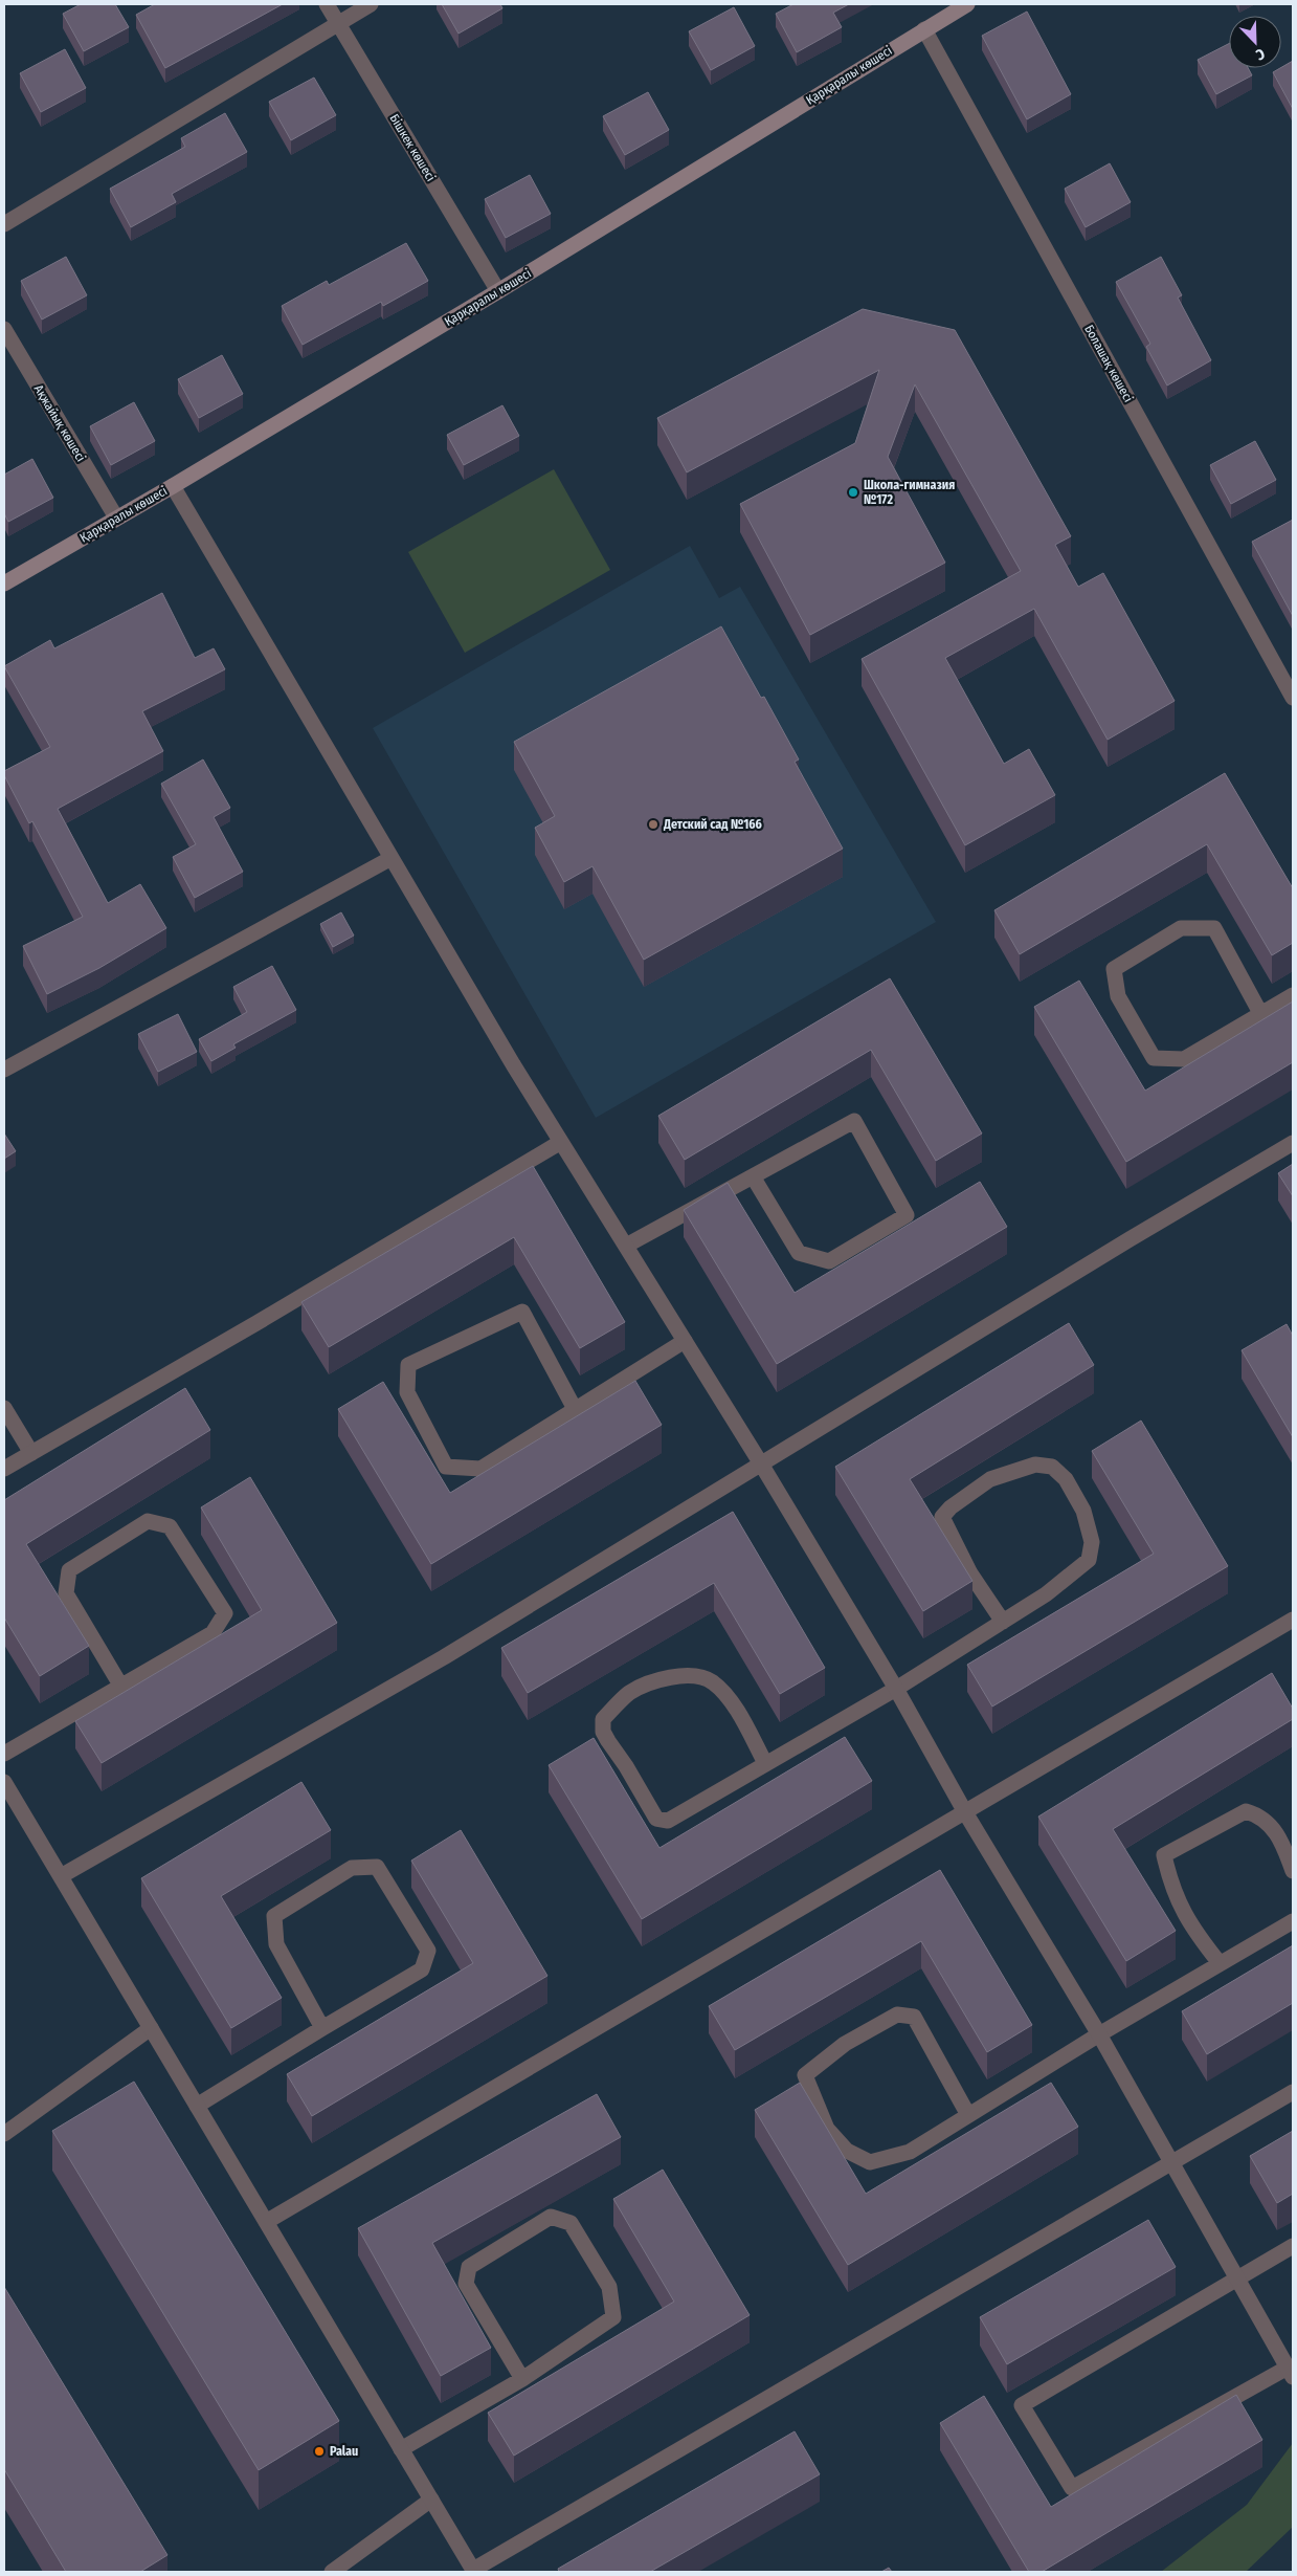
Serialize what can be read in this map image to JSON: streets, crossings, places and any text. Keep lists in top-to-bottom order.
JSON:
{
  "streets": {
    "street": [
      "Қарқаралы көшесі",
      "Бішкек көшесі",
      "Болашақ көшесі",
      "Ақжайық көшесі"
    ]
  },
  "crossings": [
    ["Қарқаралы көшесі", "Бішкек көшесі"],
    ["Қарқаралы көшесі", "Болашақ көшесі"],
    ["Қарқаралы көшесі", "Ақжайық көшесі"]
  ],
  "places": ["Школа-гимназия №172", "Детский сад №166", "Palau"],
  "north": "bottom right"
}
